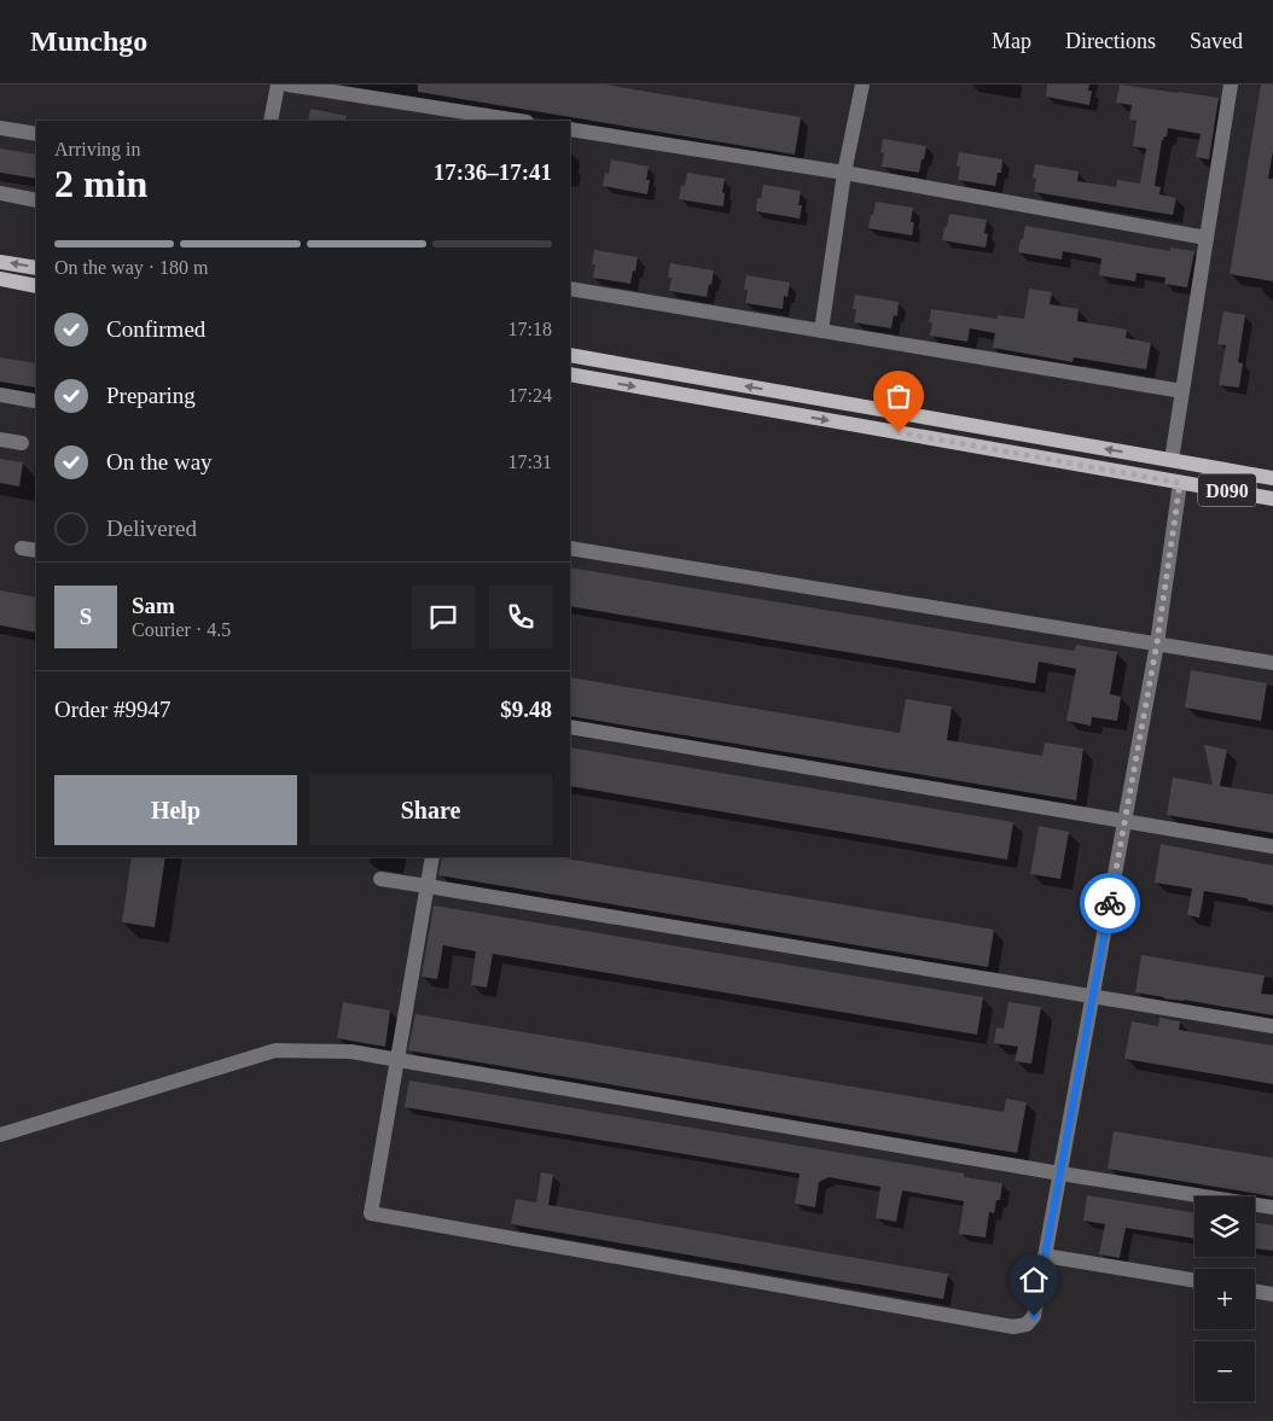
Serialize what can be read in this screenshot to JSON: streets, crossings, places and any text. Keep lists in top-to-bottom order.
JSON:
{
  "streets": {
    "main road": ["D090"]
  },
  "page": {
    "header": "Munchgo",
    "nav": ["Map", "Directions", "Saved"],
    "heading": ["2 min", "Arriving in", "17:36–17:41"],
    "panel": [
      "Sam",
      "Courier · 4.5",
      "Order #9947",
      "$9.48"
    ],
    "bar": "On the way · 180 m",
    "list": [
      ["Confirmed", "17:18"],
      ["Preparing", "17:24"],
      ["On the way", "17:31"],
      "Delivered"
    ],
    "round": "S",
    "buttons": ["Help", "Share"],
    "map_buttons": ["+", "−"]
  }
}
